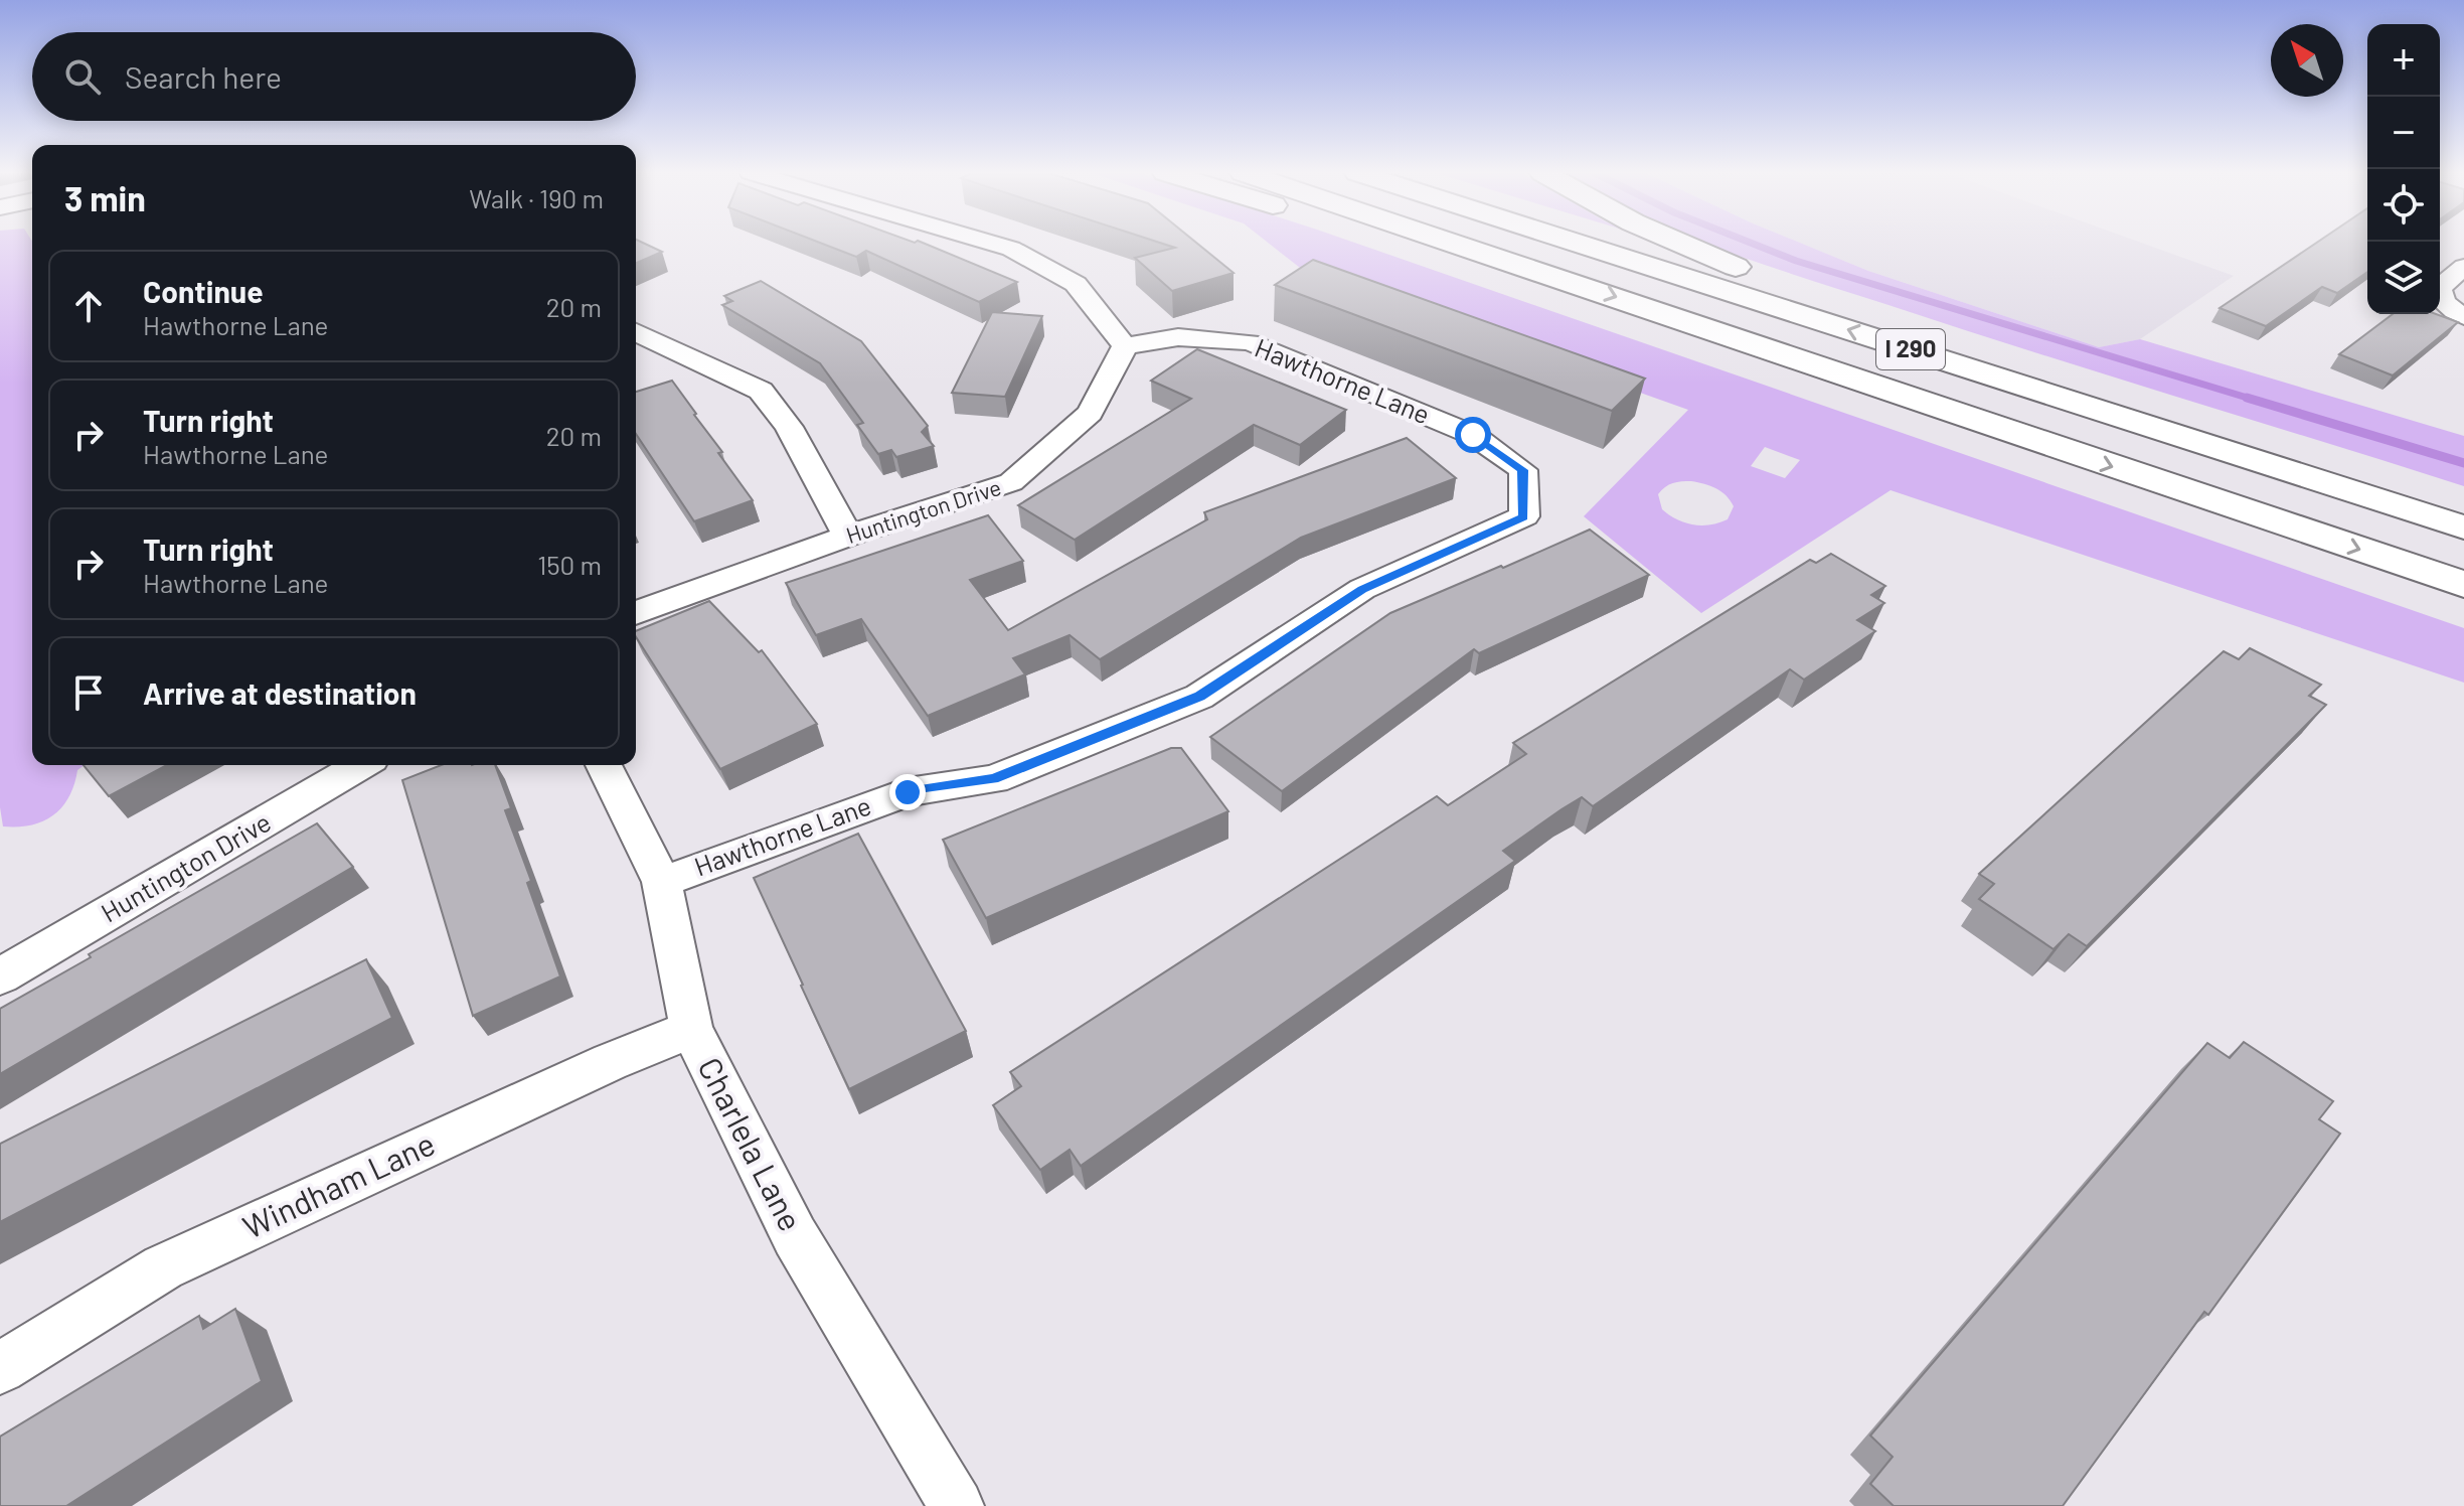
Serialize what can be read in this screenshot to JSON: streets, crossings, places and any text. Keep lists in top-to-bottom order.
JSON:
{
  "streets": {
    "highway": ["I 290"],
    "street": [
      "Hawthorne Lane",
      "Huntington Drive",
      "Charlela Lane",
      "Windham Lane"
    ]
  },
  "crossings": [
    ["Hawthorne Lane", "Huntington Drive"],
    ["Hawthorne Lane", "Charlela Lane"],
    ["Charlela Lane", "Windham Lane"]
  ],
  "north": "top left",
  "page": {
    "map_buttons": ["+", "−"],
    "search": "Search here",
    "heading": ["3 min", "Walk · 190 m"],
    "list": [
      ["Continue", "Hawthorne Lane", "20 m"],
      ["Turn right", "Hawthorne Lane", "20 m"],
      ["Turn right", "Hawthorne Lane", "150 m"],
      "Arrive at destination"
    ]
  }
}
